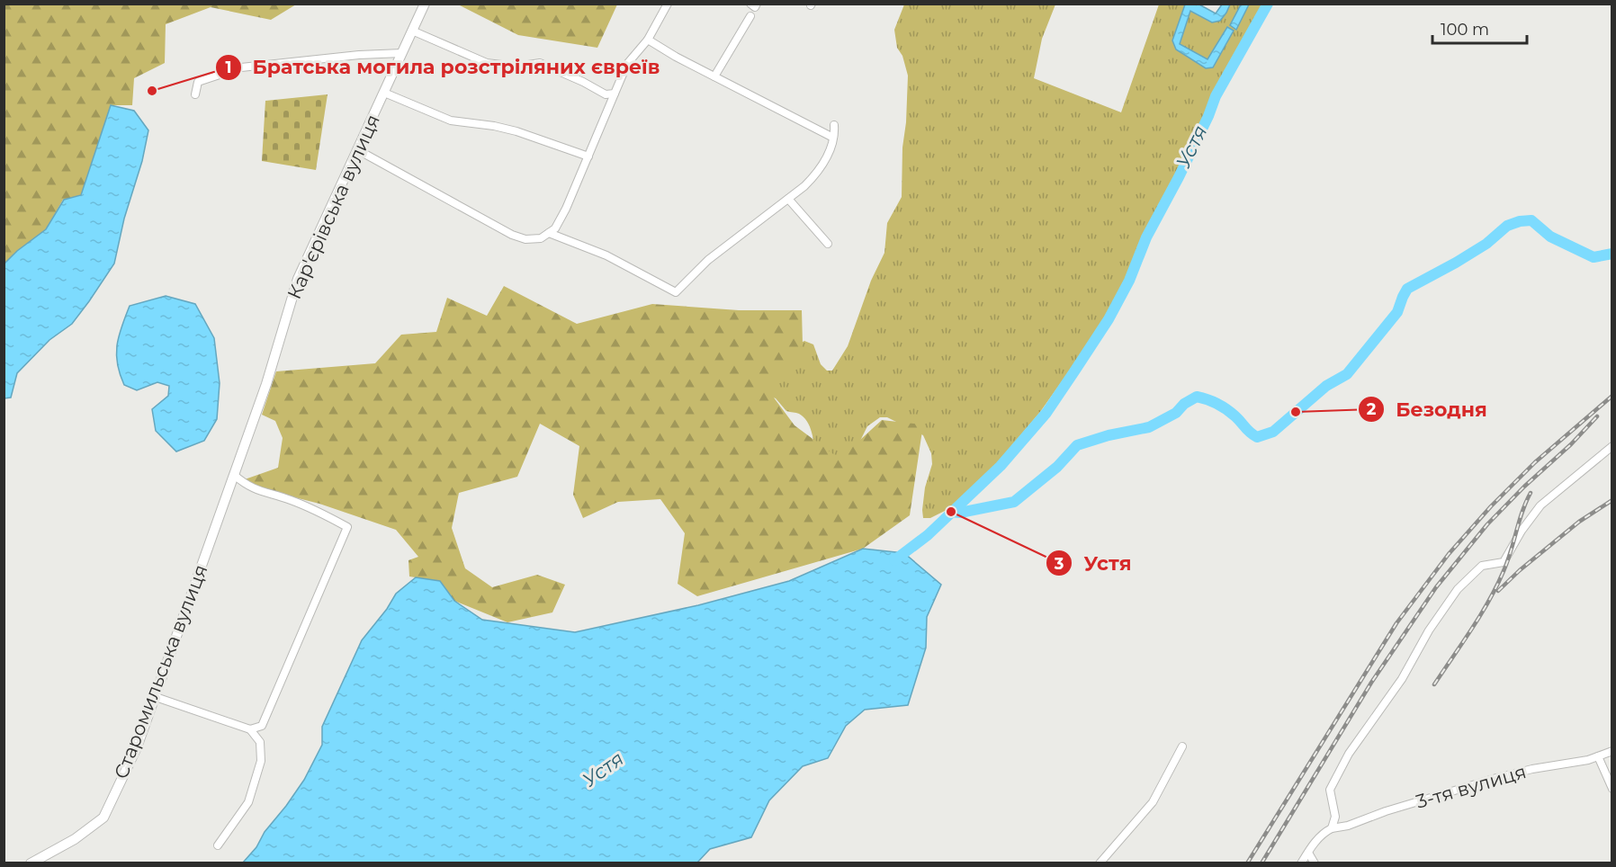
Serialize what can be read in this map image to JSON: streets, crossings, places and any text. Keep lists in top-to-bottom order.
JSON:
{
  "streets": {
    "street": ["Кар'єрівська вулиця", "Старомильська вулиця", "3-тя вулиця"]
  },
  "crossings": [
    ["Кар'єрівська вулиця", "Старомильська вулиця"]
  ],
  "water": ["Устя"],
  "places": ["Братська могила розстріляних євреїв", "Безодня", "Устя"],
  "scale_bar": "100 m"
}
